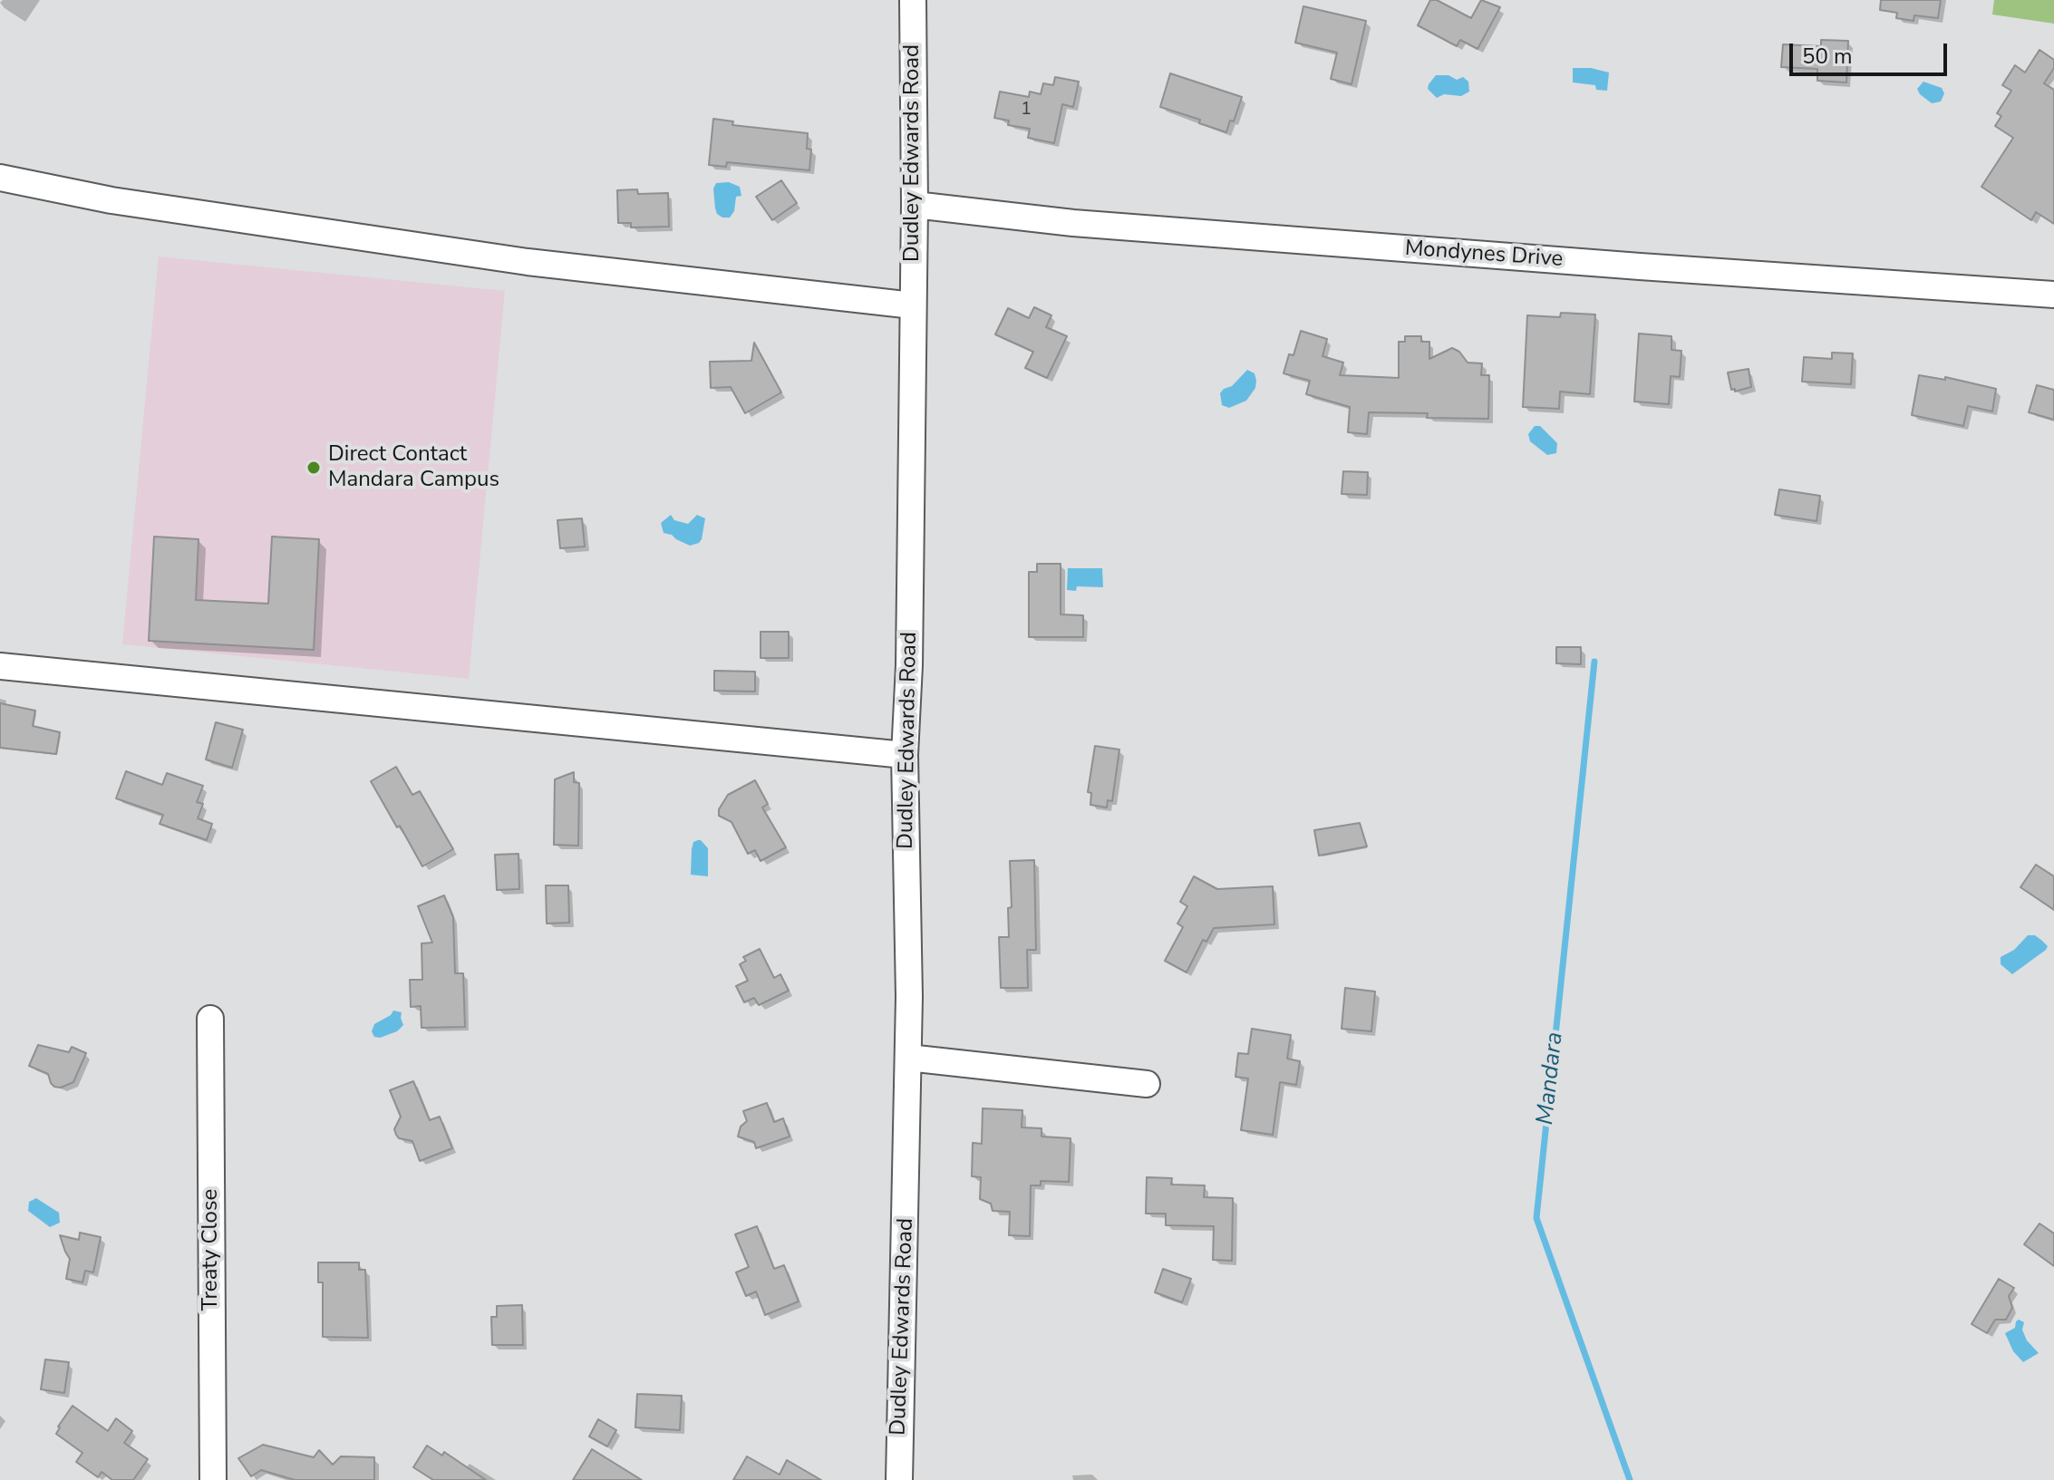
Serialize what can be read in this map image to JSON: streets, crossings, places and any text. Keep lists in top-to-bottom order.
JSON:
{
  "streets": {
    "street": ["Dudley Edwards Road", "Mondynes Drive", "Treaty Close"]
  },
  "crossings": [
    ["Dudley Edwards Road", "Mondynes Drive"]
  ],
  "water": ["Mandara"],
  "places": ["Direct Contact Mandara Campus"],
  "house_numbers": ["1"],
  "scale_bar": "50 m"
}
